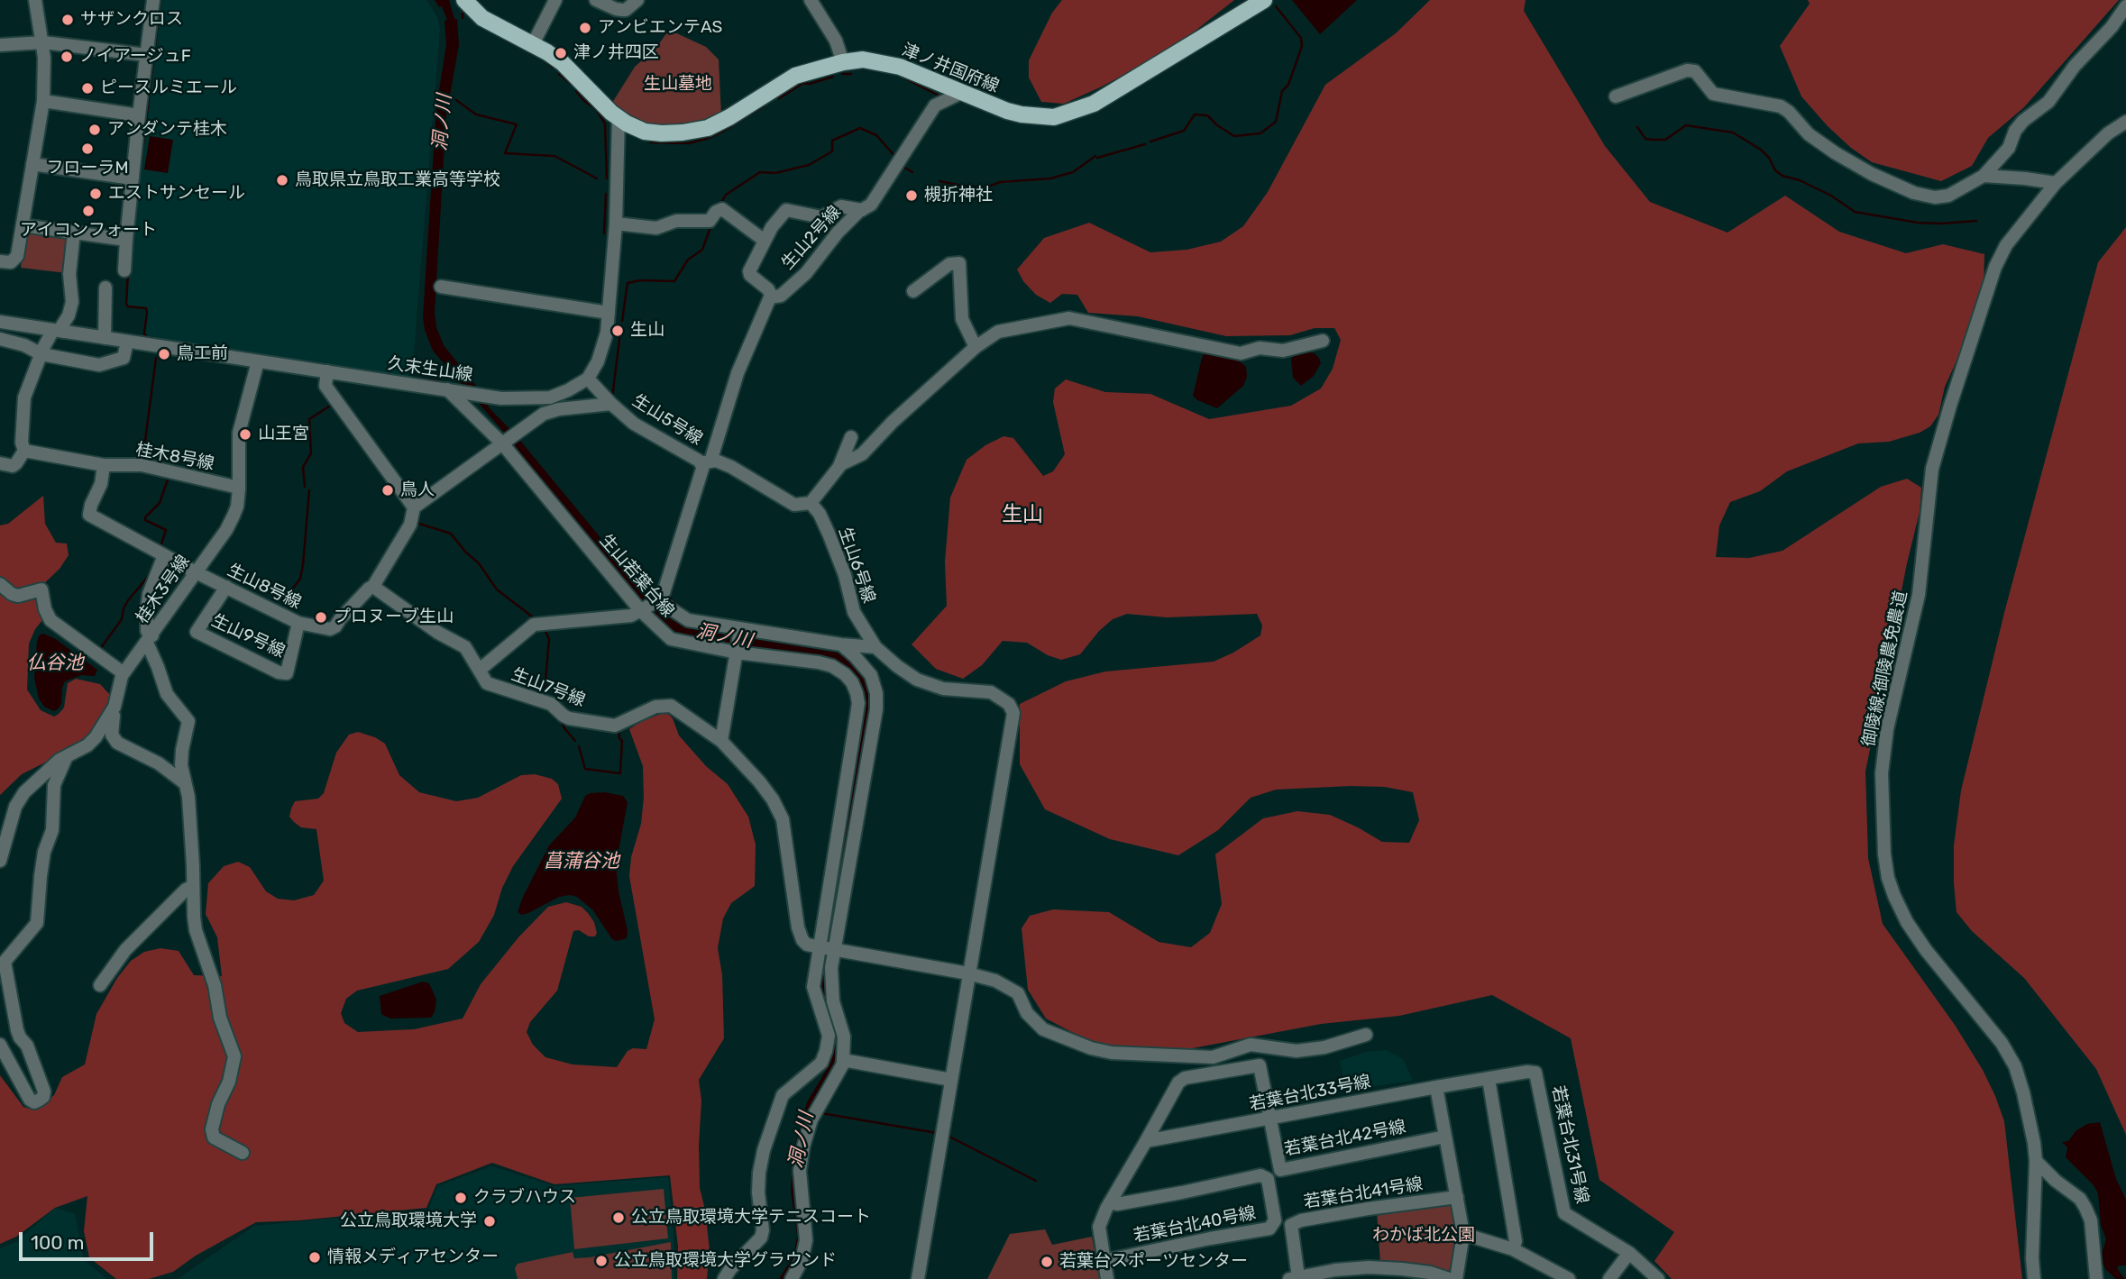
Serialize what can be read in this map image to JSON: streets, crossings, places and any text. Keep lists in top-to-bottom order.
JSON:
{
  "streets": {
    "main road": ["津ノ井国府線"],
    "street": [
      "生山2号線",
      "久末生山線",
      "生山5号線",
      "桂木8号線",
      "生山6号線",
      "生山若葉台線",
      "生山8号線",
      "桂木3号線",
      "生山9号線",
      "御陵線;御陵農免農道",
      "生山7号線",
      "若葉台北33号線",
      "若葉台北42号線",
      "若葉台北31号線",
      "若葉台北41号線",
      "若葉台北40号線"
    ]
  },
  "crossings": [
    ["津ノ井国府線", "生山2号線"],
    ["久末生山線", "生山若葉台線"],
    ["久末生山線", "桂木3号線"],
    ["生山5号線", "生山若葉台線"],
    ["桂木8号線", "生山8号線"],
    ["桂木8号線", "桂木3号線"],
    ["生山8号線", "桂木3号線"],
    ["生山8号線", "生山9号線"],
    ["生山8号線", "生山7号線"],
    ["若葉台北33号線", "若葉台北42号線"],
    ["若葉台北33号線", "若葉台北31号線"]
  ],
  "districts": ["生山"],
  "water": ["洞ノ川", "仏谷池", "菖蒲谷池"],
  "parks": ["生山墓地", "わかば北公園"],
  "places": [
    "サザンクロス",
    "アンビエンテAS",
    "津ノ井四区",
    "ノイアージュF",
    "ピースルミエール",
    "アンダンテ桂木",
    "フローラM",
    "鳥取県立鳥取工業高等学校",
    "エストサンセール",
    "槻折神社",
    "アイコンフォート",
    "生山",
    "鳥工前",
    "山王宮",
    "鳥人",
    "プロヌーブ生山",
    "クラブハウス",
    "公立鳥取環境大学テニスコート",
    "公立鳥取環境大学",
    "情報メディアセンター",
    "公立鳥取環境大学グラウンド",
    "若葉台スポーツセンター"
  ],
  "scale_bar": "100 m"
}
